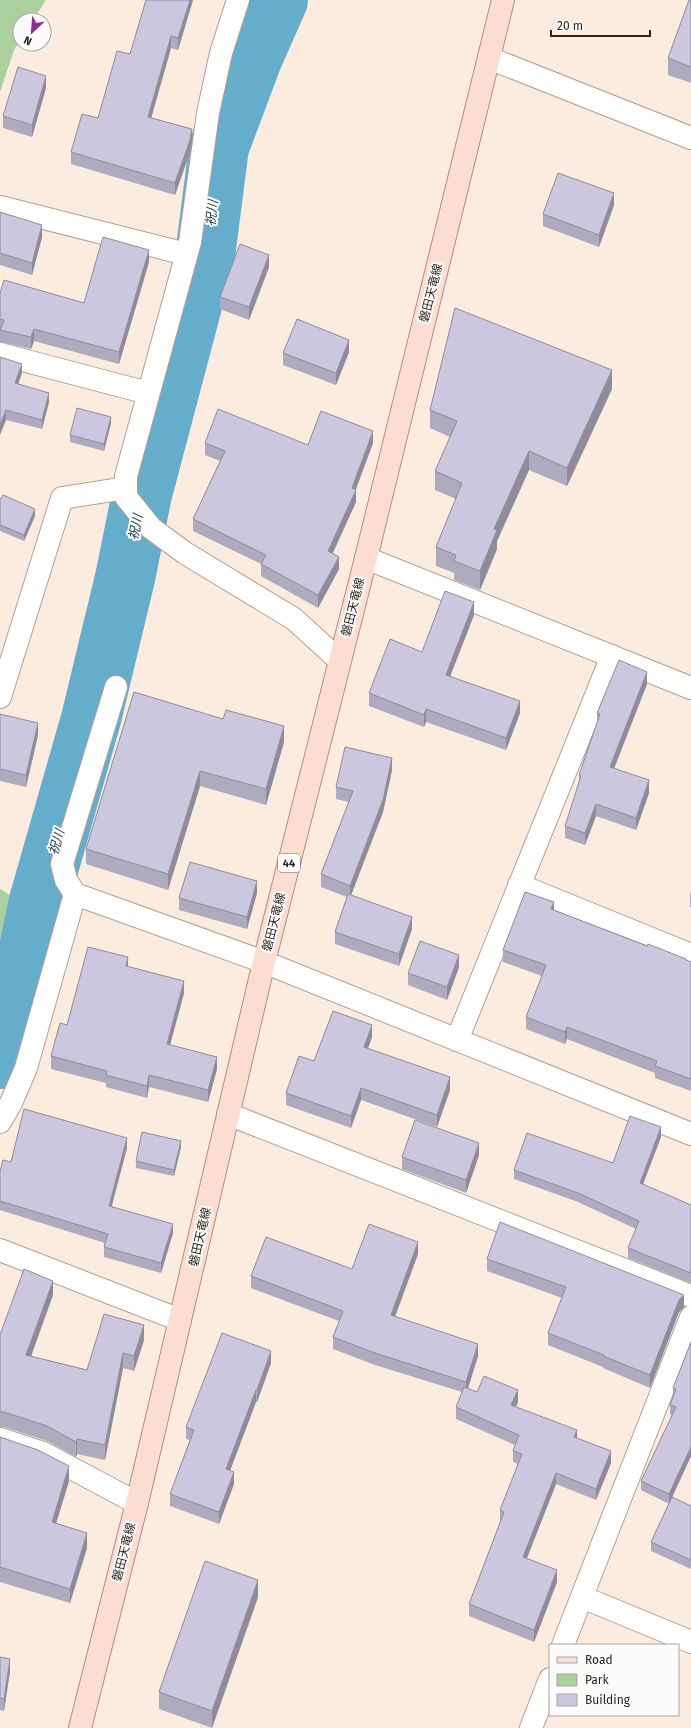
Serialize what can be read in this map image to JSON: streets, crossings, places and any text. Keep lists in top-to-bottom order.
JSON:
{
  "streets": {
    "main road": ["磐田天竜線", "44"]
  },
  "water": ["祝川"],
  "legend": ["Road", "Park", "Building"],
  "scale_bar": "20 m",
  "north": "bottom left"
}
